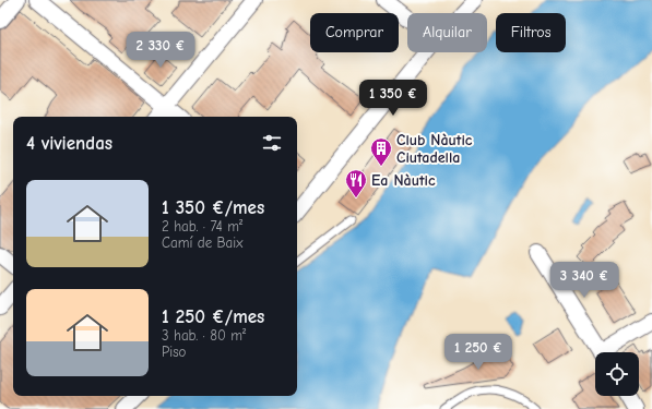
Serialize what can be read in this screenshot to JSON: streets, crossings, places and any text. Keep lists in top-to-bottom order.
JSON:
{
  "places": {
    "building": ["Club Nàutic Ciutadella"],
    "restaurant": ["Ea Nàutic"]
  },
  "page": {
    "chip": ["Comprar", "Alquilar", "Filtros"],
    "price": [
      "2 330 €",
      "1 350 €",
      "3 340 €",
      "1 250 €"
    ],
    "heading": "4 viviendas",
    "list": [
      {
        "name": "1 350 €/mes",
        "note": "2 hab. · 74 m² · Camí de Baix"
      },
      {
        "name": "1 250 €/mes",
        "note": "3 hab. · 80 m² · Piso"
      }
    ]
  }
}
